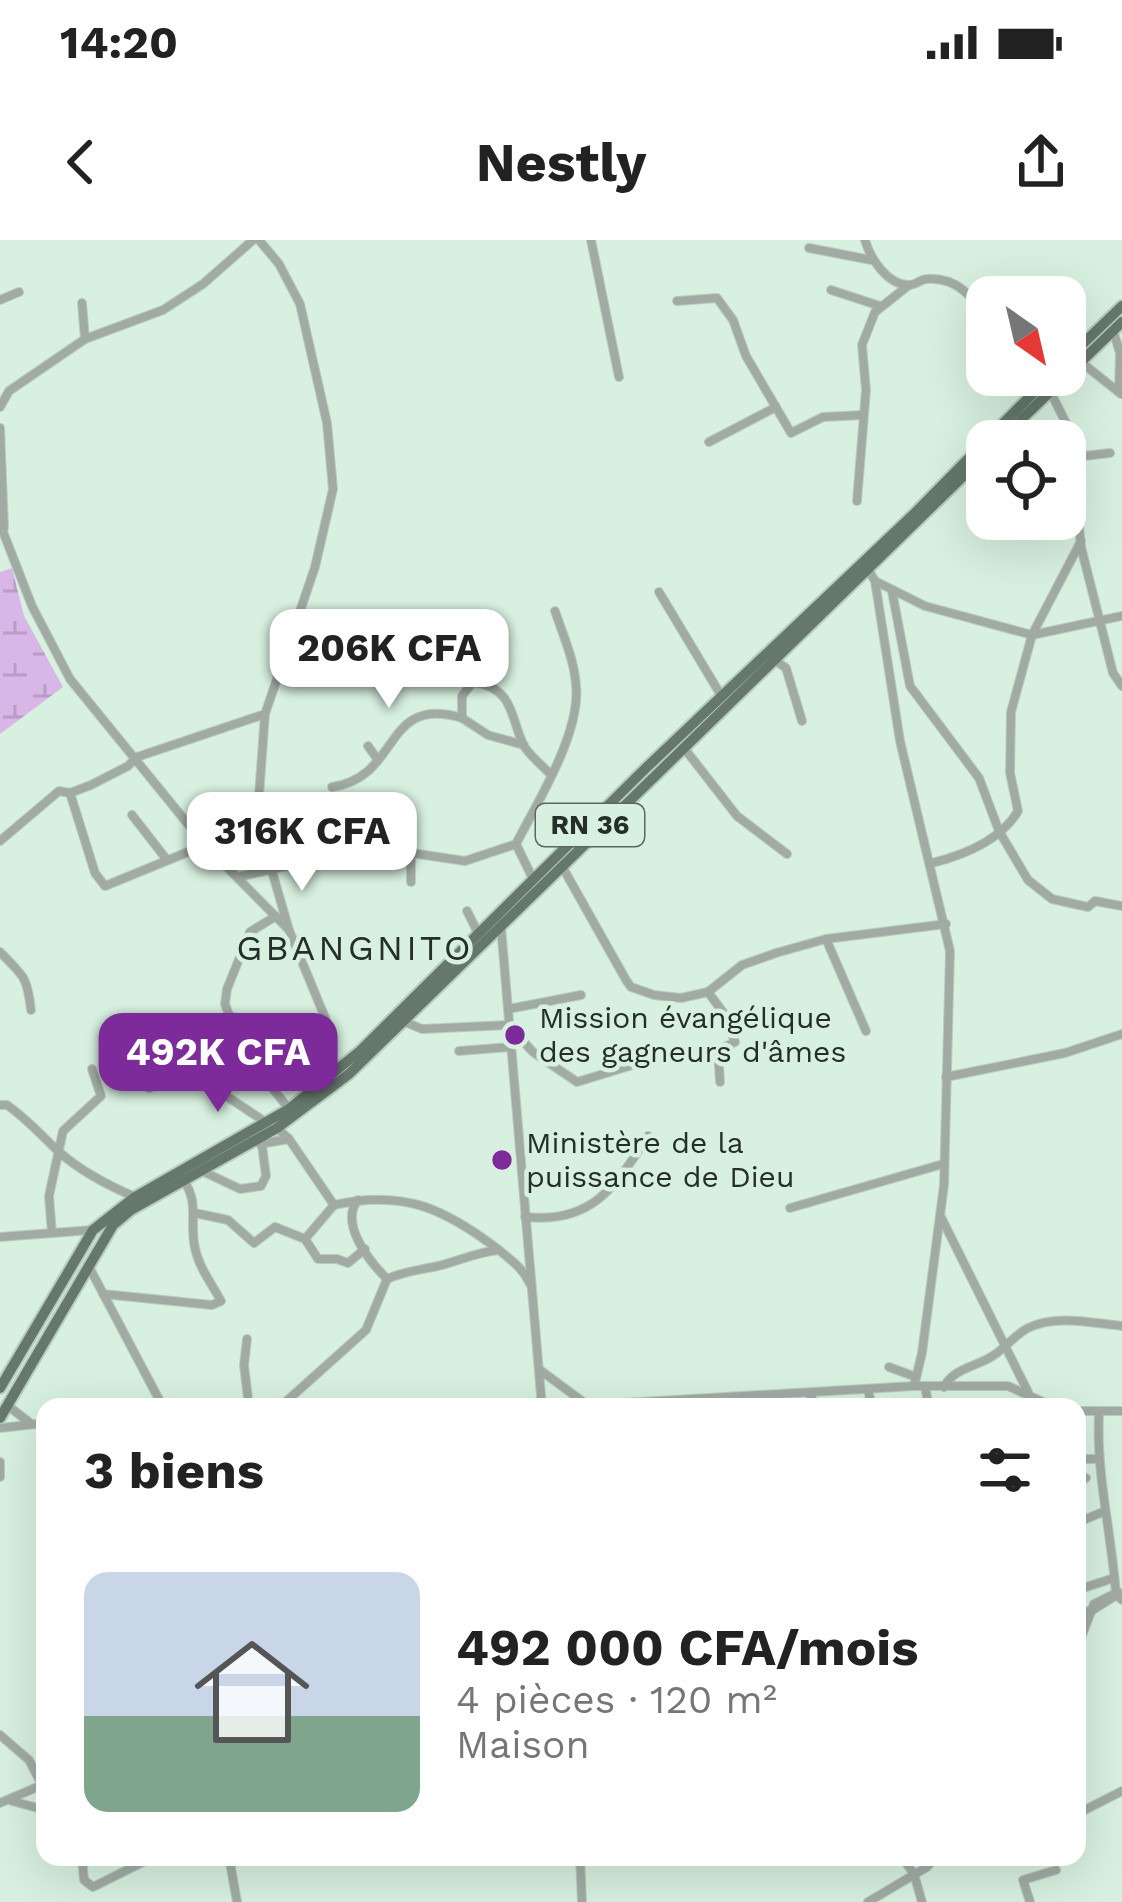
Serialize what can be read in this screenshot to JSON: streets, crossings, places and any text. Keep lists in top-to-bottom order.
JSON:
{
  "streets": {
    "main road": ["RN 36"]
  },
  "districts": ["GBANGNITO"],
  "places": ["Mission évangélique des gagneurs d'âmes", "Ministère de la puissance de Dieu"],
  "north": "bottom right",
  "page": {
    "status": "14:20",
    "header": "Nestly",
    "price": ["206K CFA", "316K CFA", "492K CFA"],
    "heading": "3 biens",
    "list": [
      {
        "name": "492 000 CFA/mois",
        "note": "4 pièces · 120 m² · Maison"
      }
    ]
  }
}
